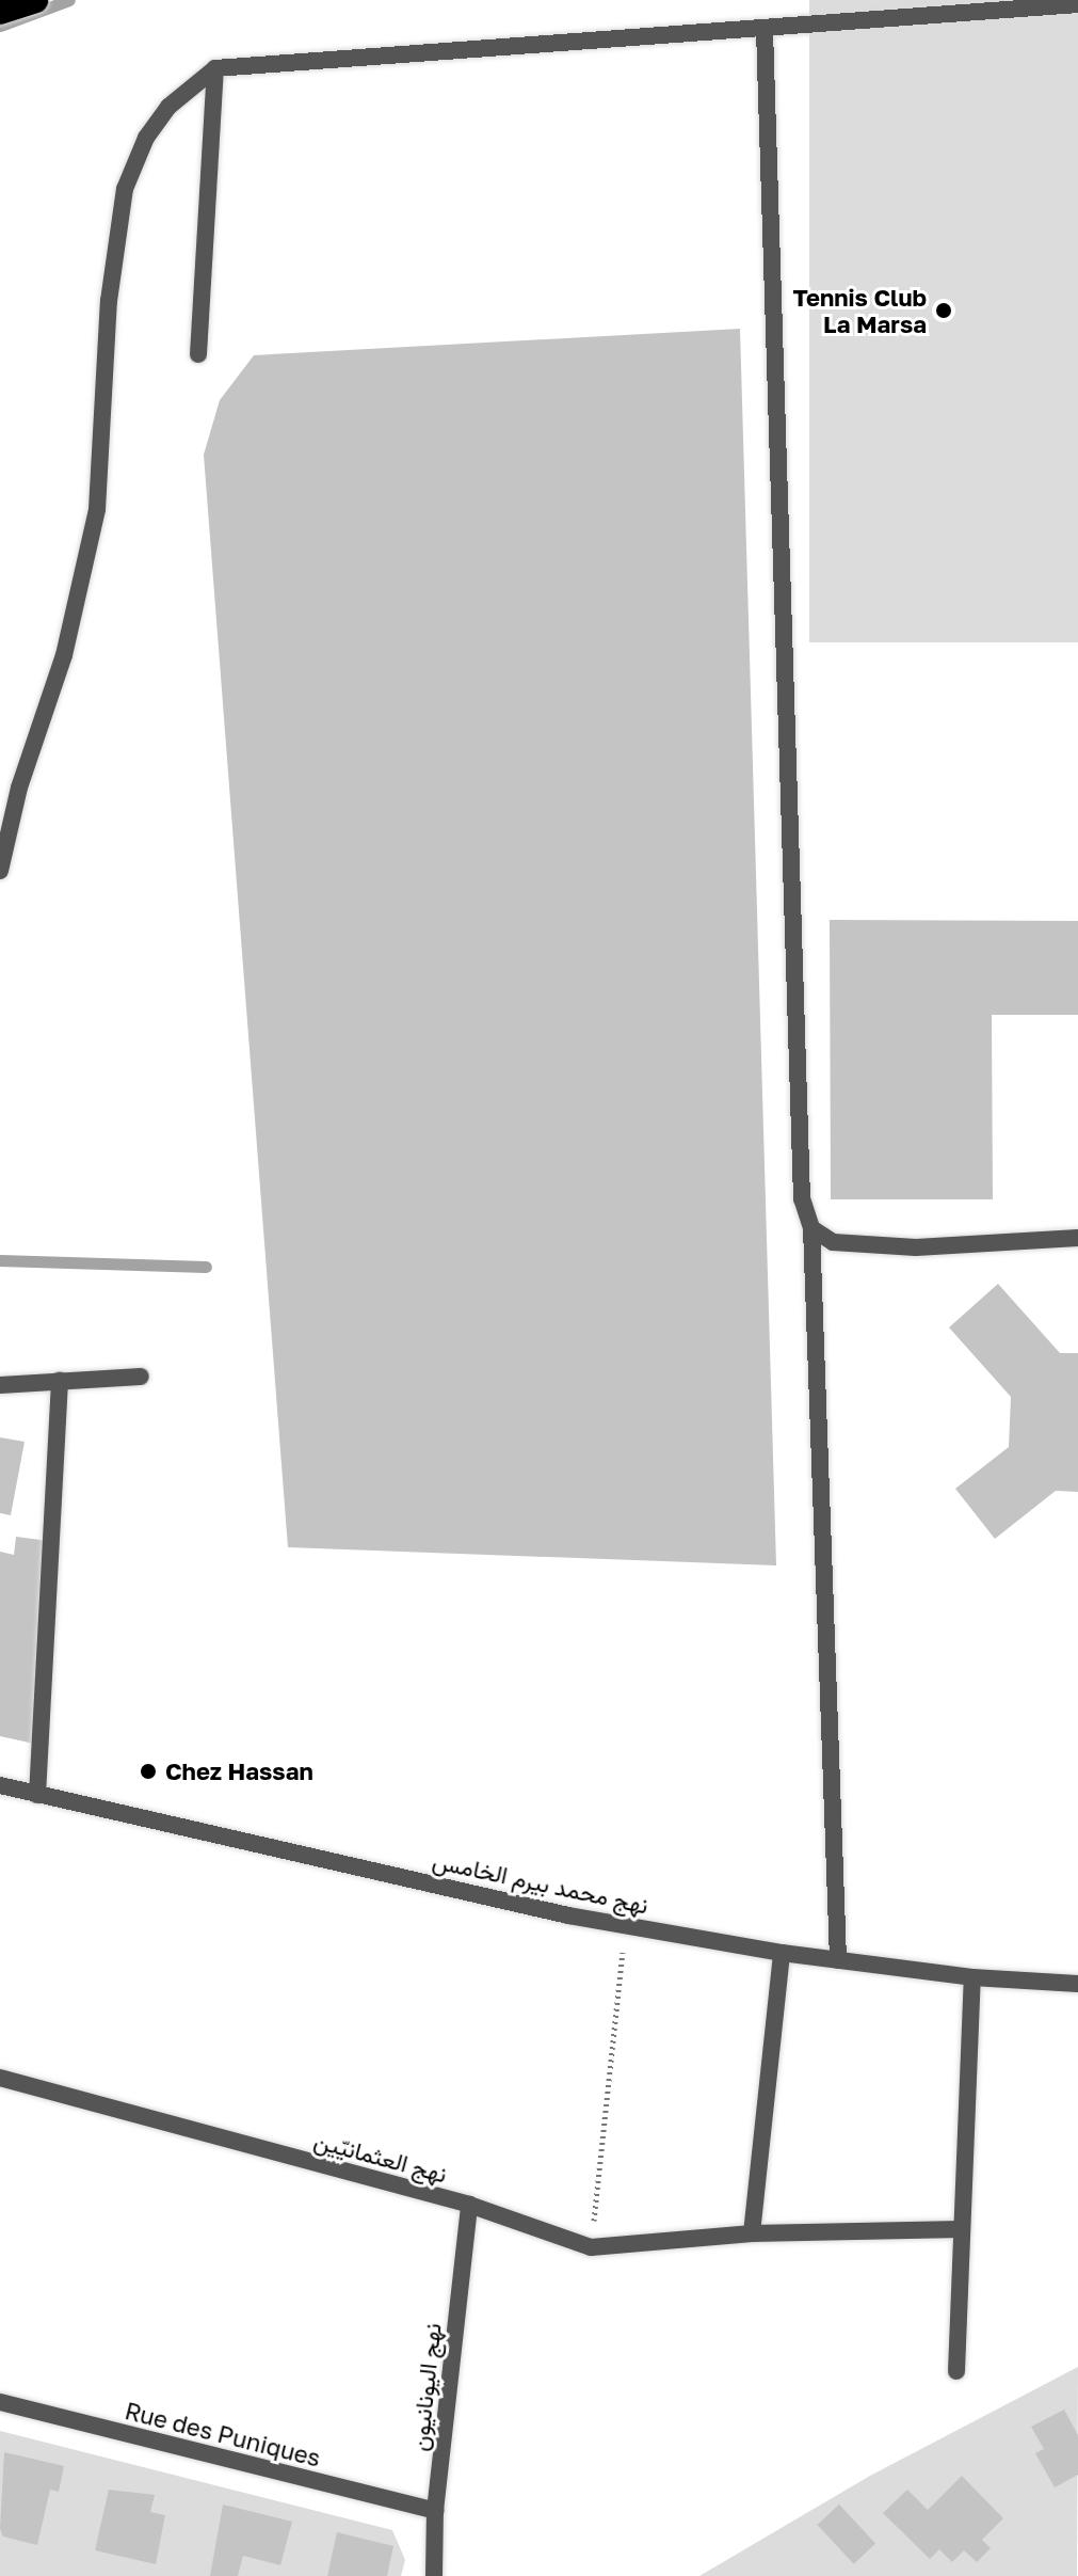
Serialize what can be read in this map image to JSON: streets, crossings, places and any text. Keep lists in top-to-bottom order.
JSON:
{
  "streets": {
    "street": [
      "نهج محمد بيرم الخامس",
      "نهج العثمانيّين",
      "نهج اليونانيون",
      "Rue des Puniques"
    ]
  },
  "crossings": [
    ["نهج العثمانيّين", "نهج اليونانيون"],
    ["نهج اليونانيون", "Rue des Puniques"]
  ],
  "places": ["Tennis Club La Marsa", "Chez Hassan"]
}
